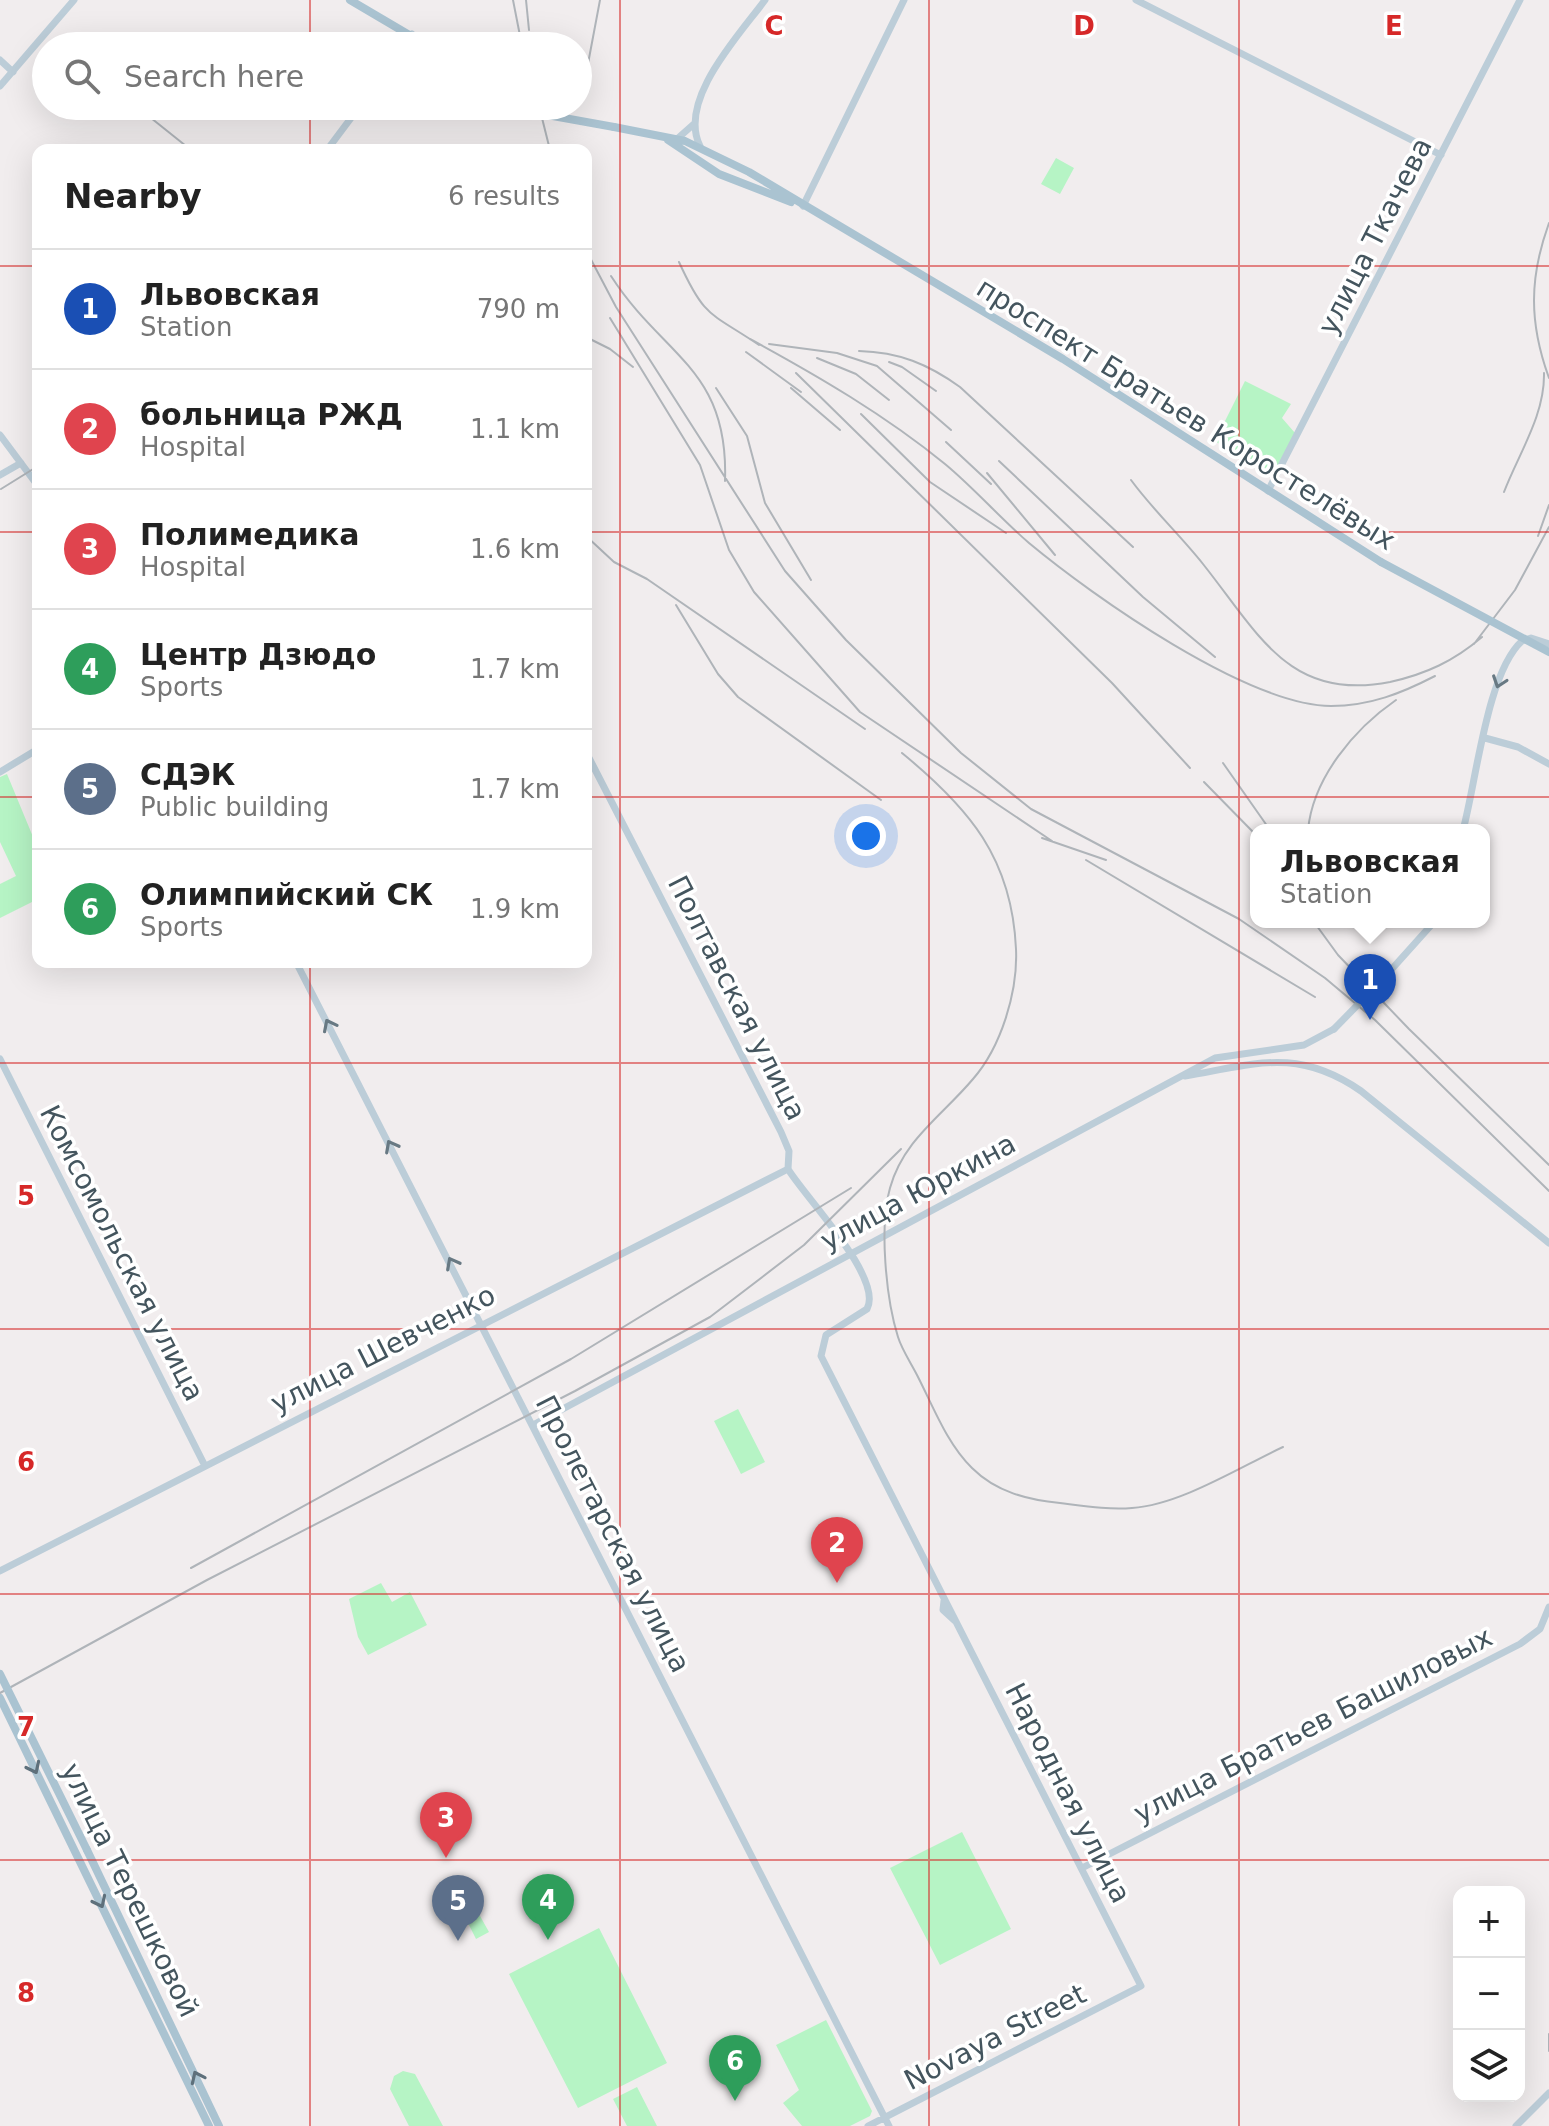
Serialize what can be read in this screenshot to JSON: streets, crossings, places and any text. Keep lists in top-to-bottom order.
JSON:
{
  "streets": {
    "main road": ["проспект Братьев Коростелёвых", "улица Терешковой"],
    "street": [
      "улица Ткачева",
      "Полтавская улица",
      "улица Юркина",
      "Комсомольская улица",
      "улица Шевченко",
      "Пролетарская улица",
      "улица Братьев Башиловых",
      "Народная улица",
      "Novaya Street"
    ]
  },
  "crossings": [
    ["улица Ткачева", "проспект Братьев Коростелёвых"],
    ["Полтавская улица", "улица Юркина"],
    ["Полтавская улица", "улица Шевченко"],
    ["Полтавская улица", "Народная улица"],
    ["улица Юркина", "Пролетарская улица"],
    ["Комсомольская улица", "улица Шевченко"],
    ["улица Шевченко", "Пролетарская улица"],
    ["Пролетарская улица", "Novaya Street"],
    ["улица Братьев Башиловых", "Народная улица"],
    ["Народная улица", "Novaya Street"]
  ],
  "page": {
    "search": "Search here",
    "heading": ["Nearby", "6 results"],
    "list": [
      {
        "mark": "1",
        "name": "Львовская",
        "note": "Station",
        "value": "790 m"
      },
      {
        "mark": "2",
        "name": "больница РЖД",
        "note": "Hospital",
        "value": "1.1 km"
      },
      {
        "mark": "3",
        "name": "Полимедика",
        "note": "Hospital",
        "value": "1.6 km"
      },
      {
        "mark": "4",
        "name": "Центр Дзюдо",
        "note": "Sports",
        "value": "1.7 km"
      },
      {
        "mark": "5",
        "name": "СДЭК",
        "note": "Public building",
        "value": "1.7 km"
      },
      {
        "mark": "6",
        "name": "Олимпийский СК",
        "note": "Sports",
        "value": "1.9 km"
      }
    ],
    "popup": ["Львовская", "Station"],
    "pins": [
      "1",
      "2",
      "3",
      "4",
      "5",
      "6"
    ],
    "map_buttons": ["+", "−"]
  },
  "grid": {
    "columns": ["C", "D", "E"],
    "rows": [
      "5",
      "6",
      "7",
      "8"
    ]
  }
}
